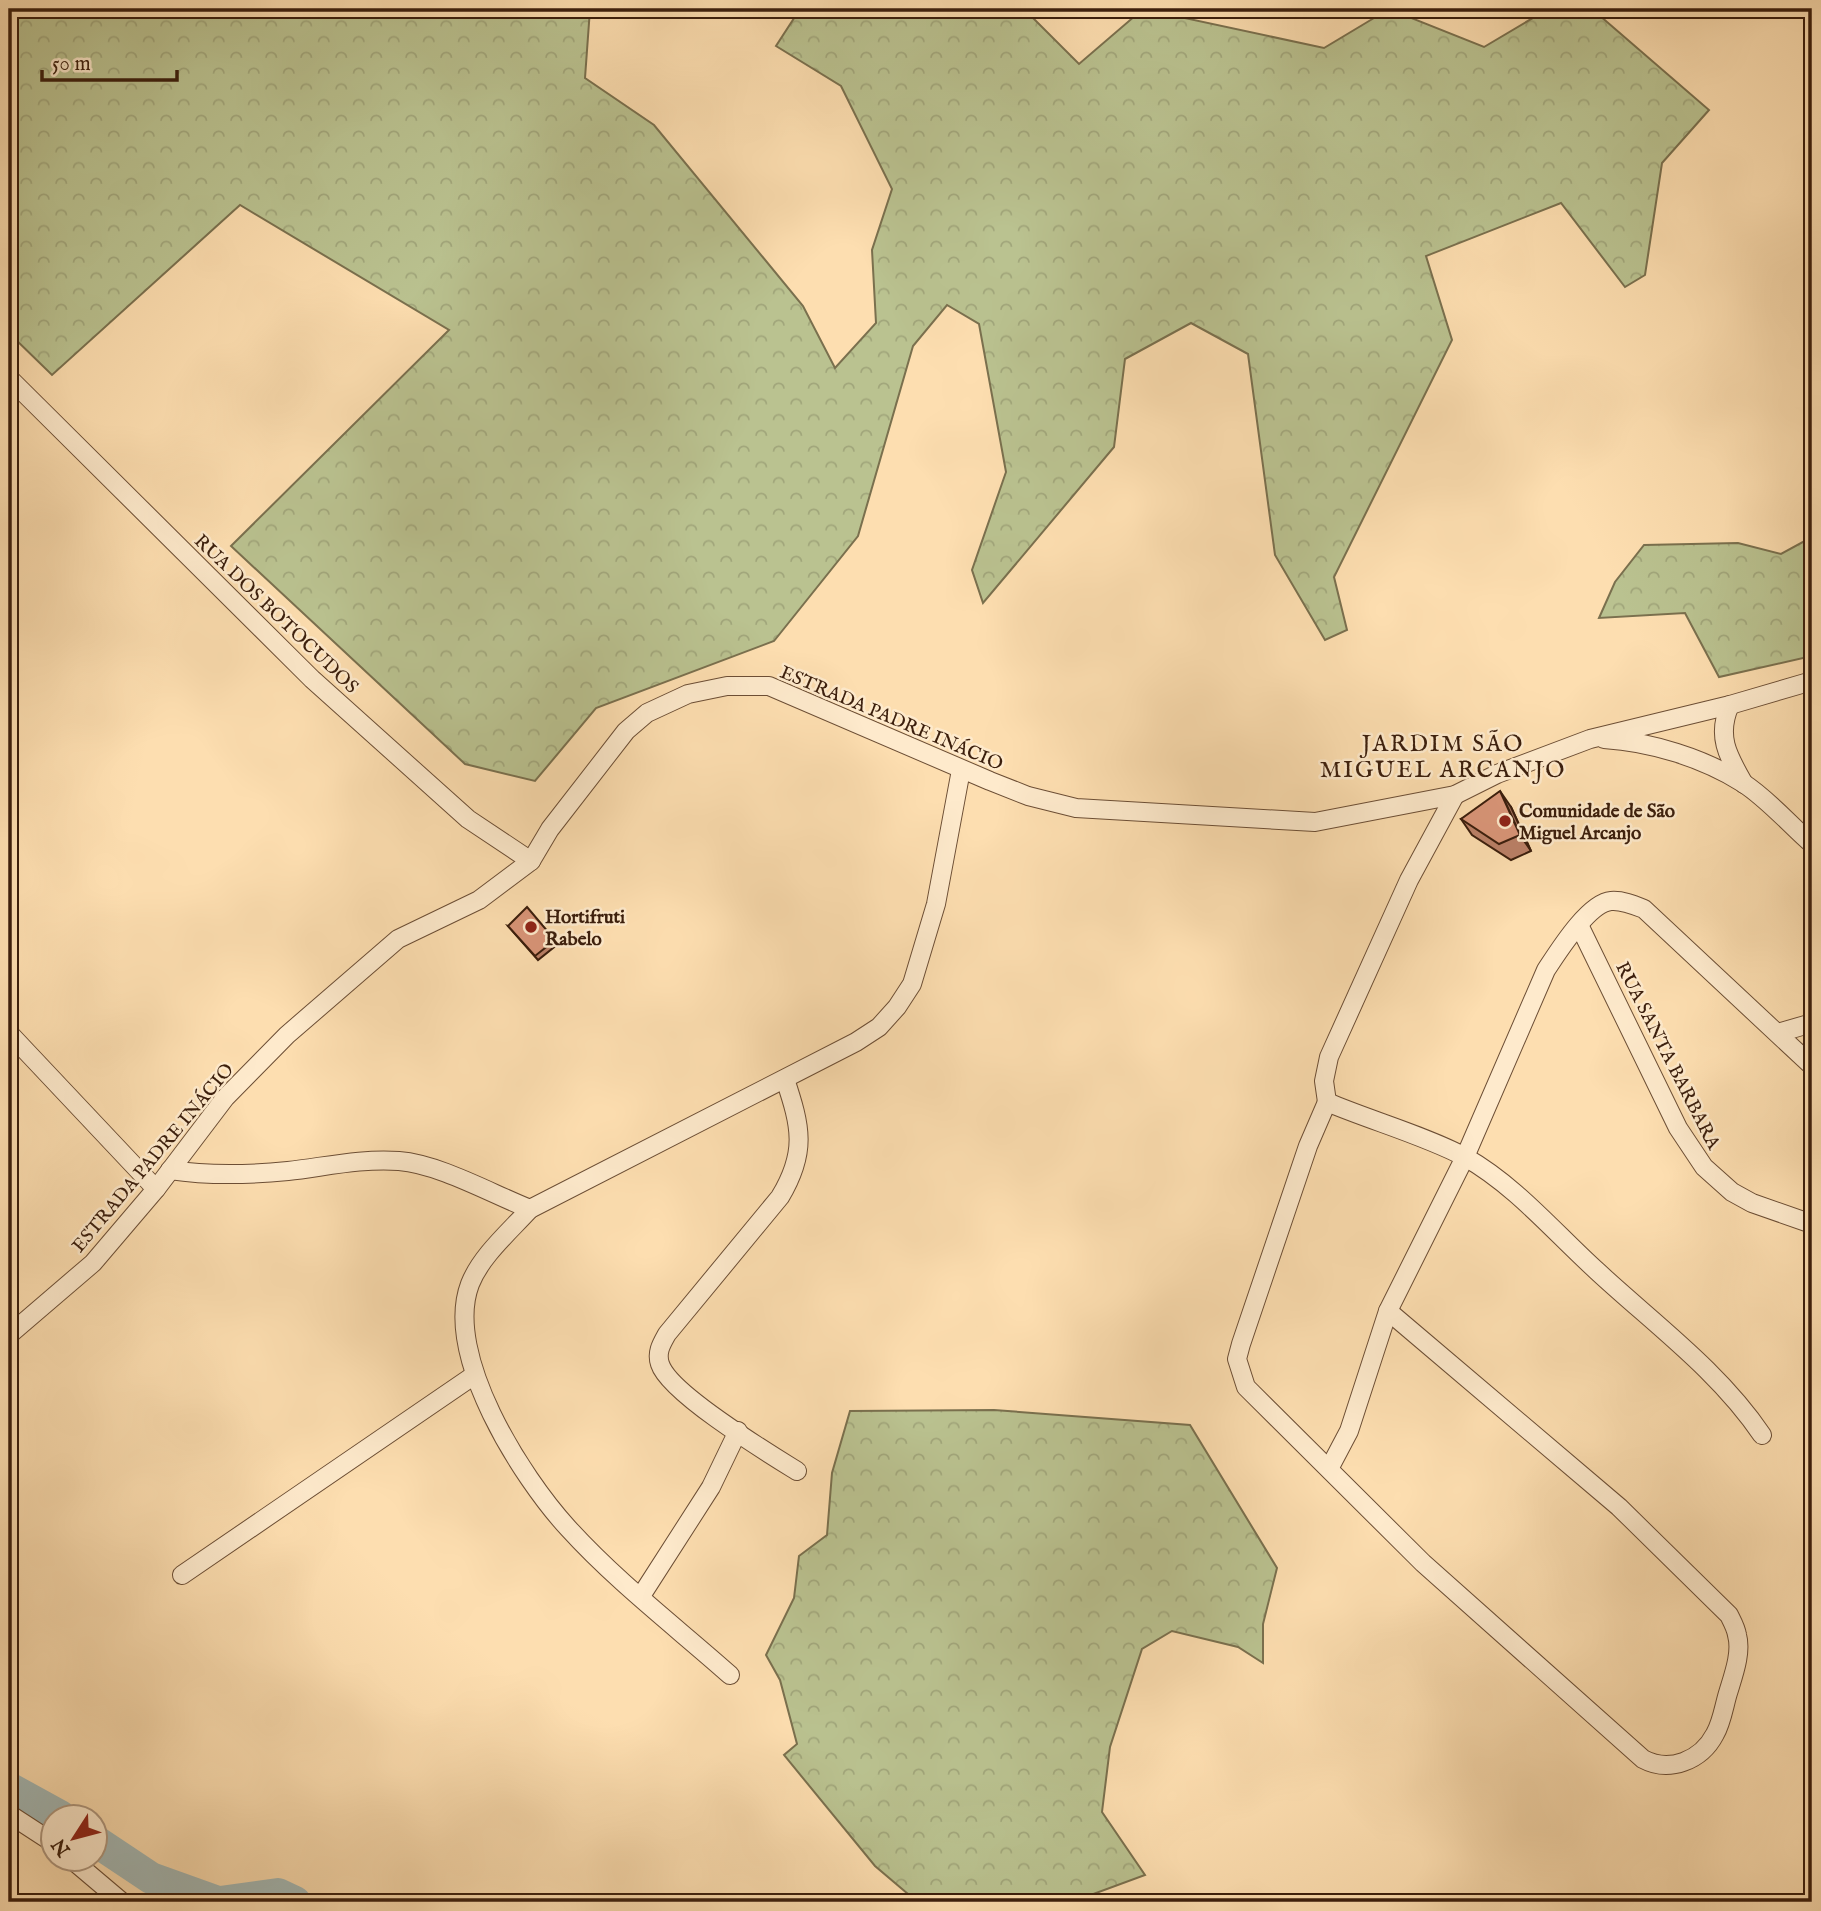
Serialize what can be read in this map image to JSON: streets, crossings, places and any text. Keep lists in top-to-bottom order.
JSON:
{
  "streets": {
    "street": ["RUA DOS BOTOCUDOS", "ESTRADA PADRE INÁCIO", "RUA SANTA BARBARA"]
  },
  "crossings": [
    ["RUA DOS BOTOCUDOS", "ESTRADA PADRE INÁCIO"]
  ],
  "districts": ["JARDIM SÃO MIGUEL ARCANJO"],
  "places": ["Comunidade de São Miguel Arcanjo", "Hortifruti Rabelo"],
  "scale_bar": "50 m",
  "north": "bottom left"
}
